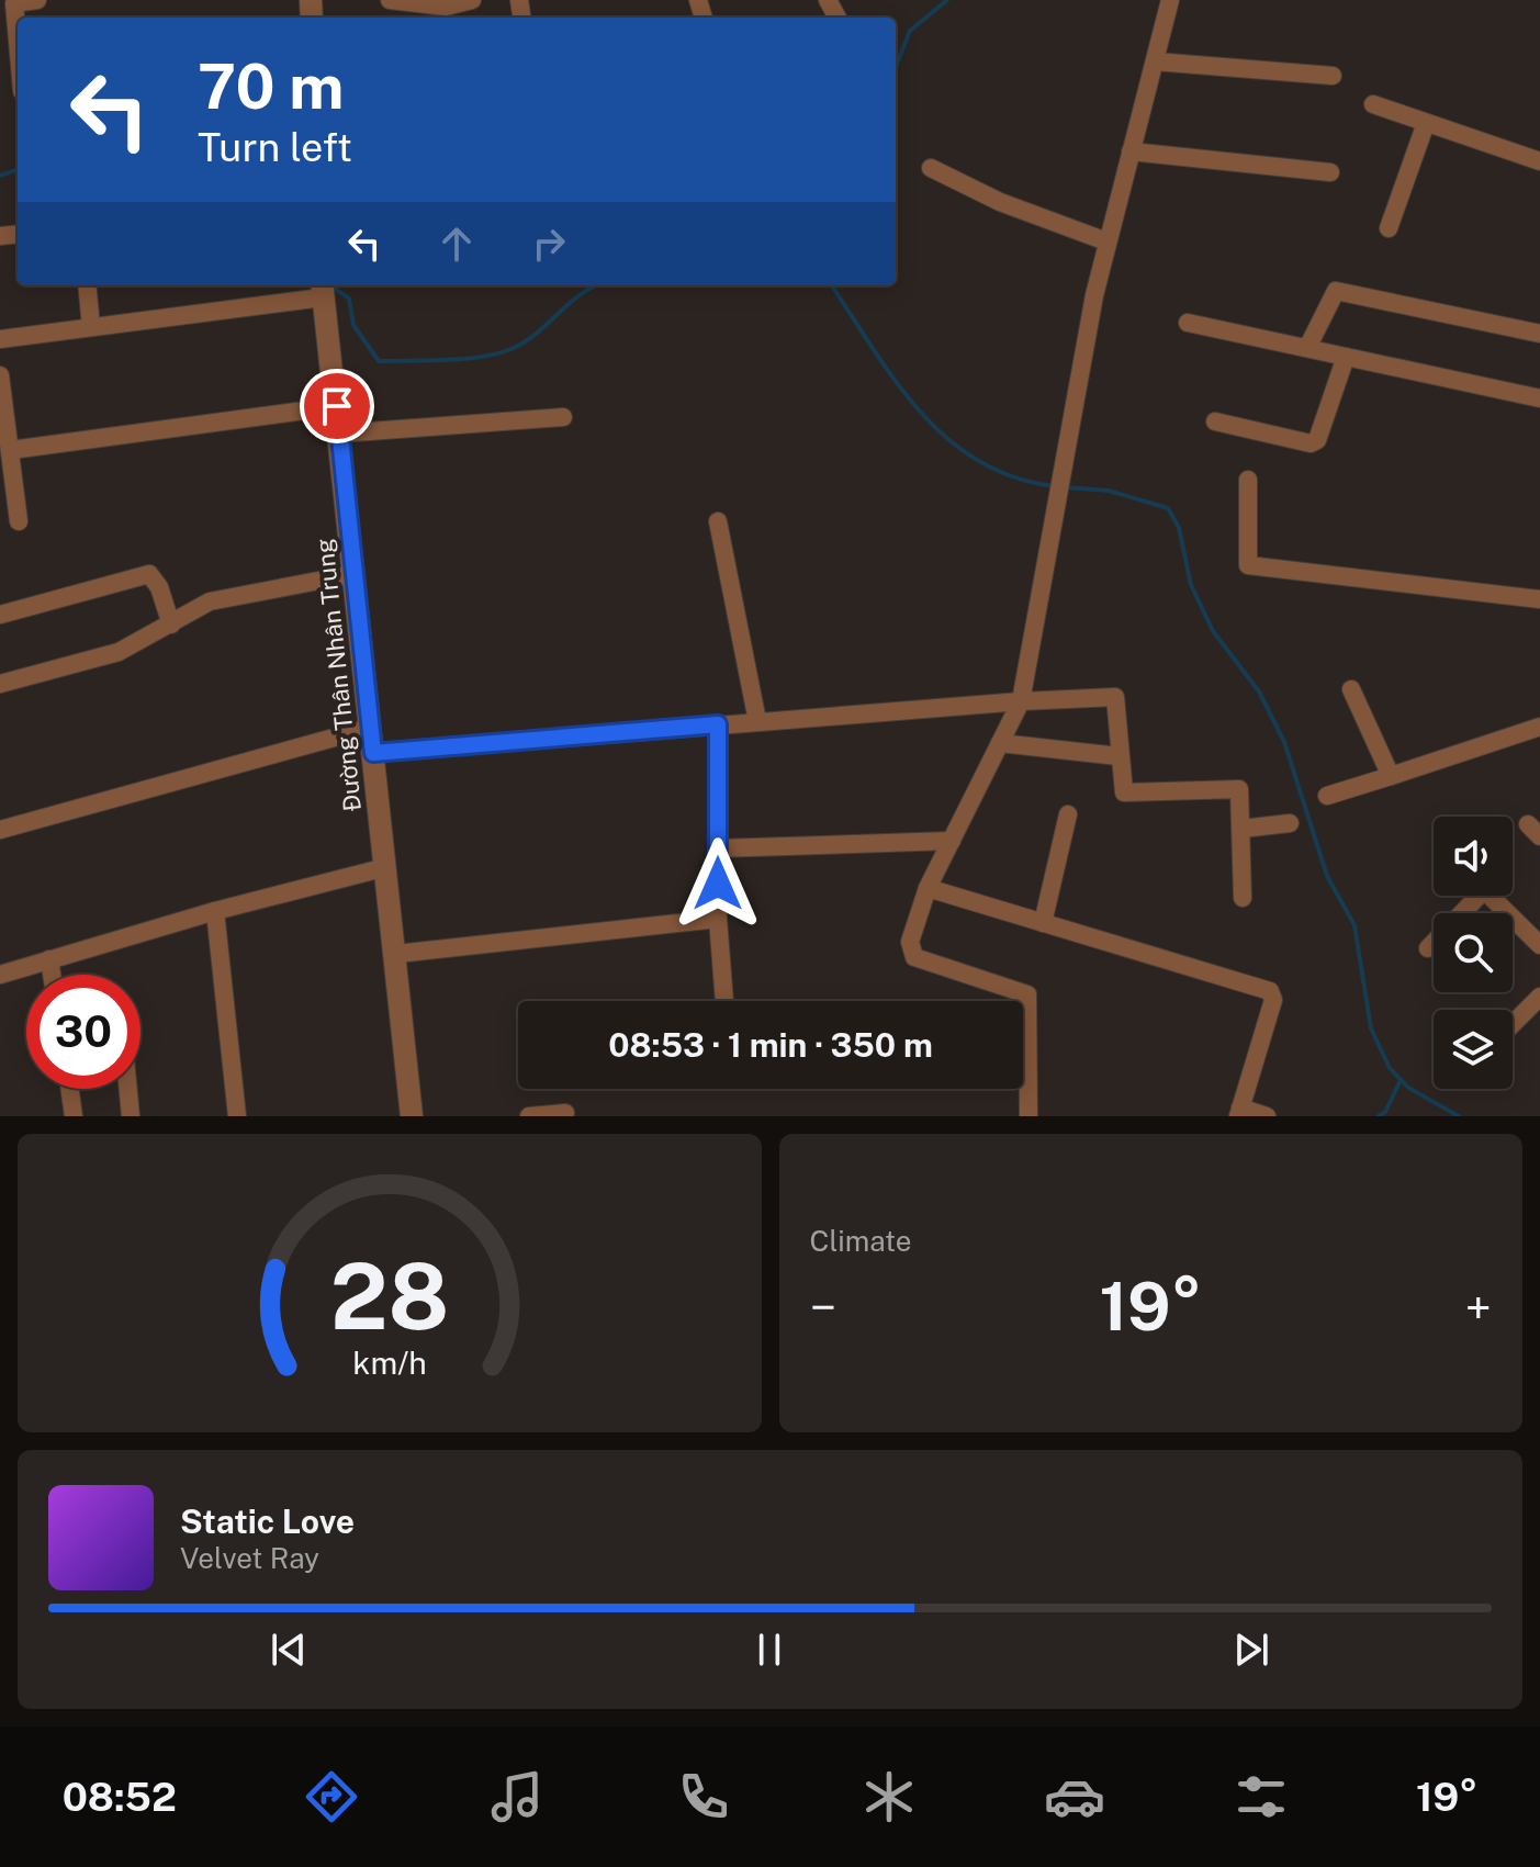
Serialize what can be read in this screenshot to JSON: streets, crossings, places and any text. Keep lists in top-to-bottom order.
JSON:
{
  "streets": {
    "street": ["Đường Thân Nhân Trung"]
  },
  "page": {
    "turn": ["70 m", "Turn left"],
    "limit": "30",
    "trip": "08:53 · 1 min · 350 m",
    "tile": "Climate",
    "heat": ["−", "19°", "+"],
    "song": ["Static Love", "Velvet Ray"],
    "tabs": ["08:52", "19°"],
    "gauge": ["28", "km/h"]
  }
}
